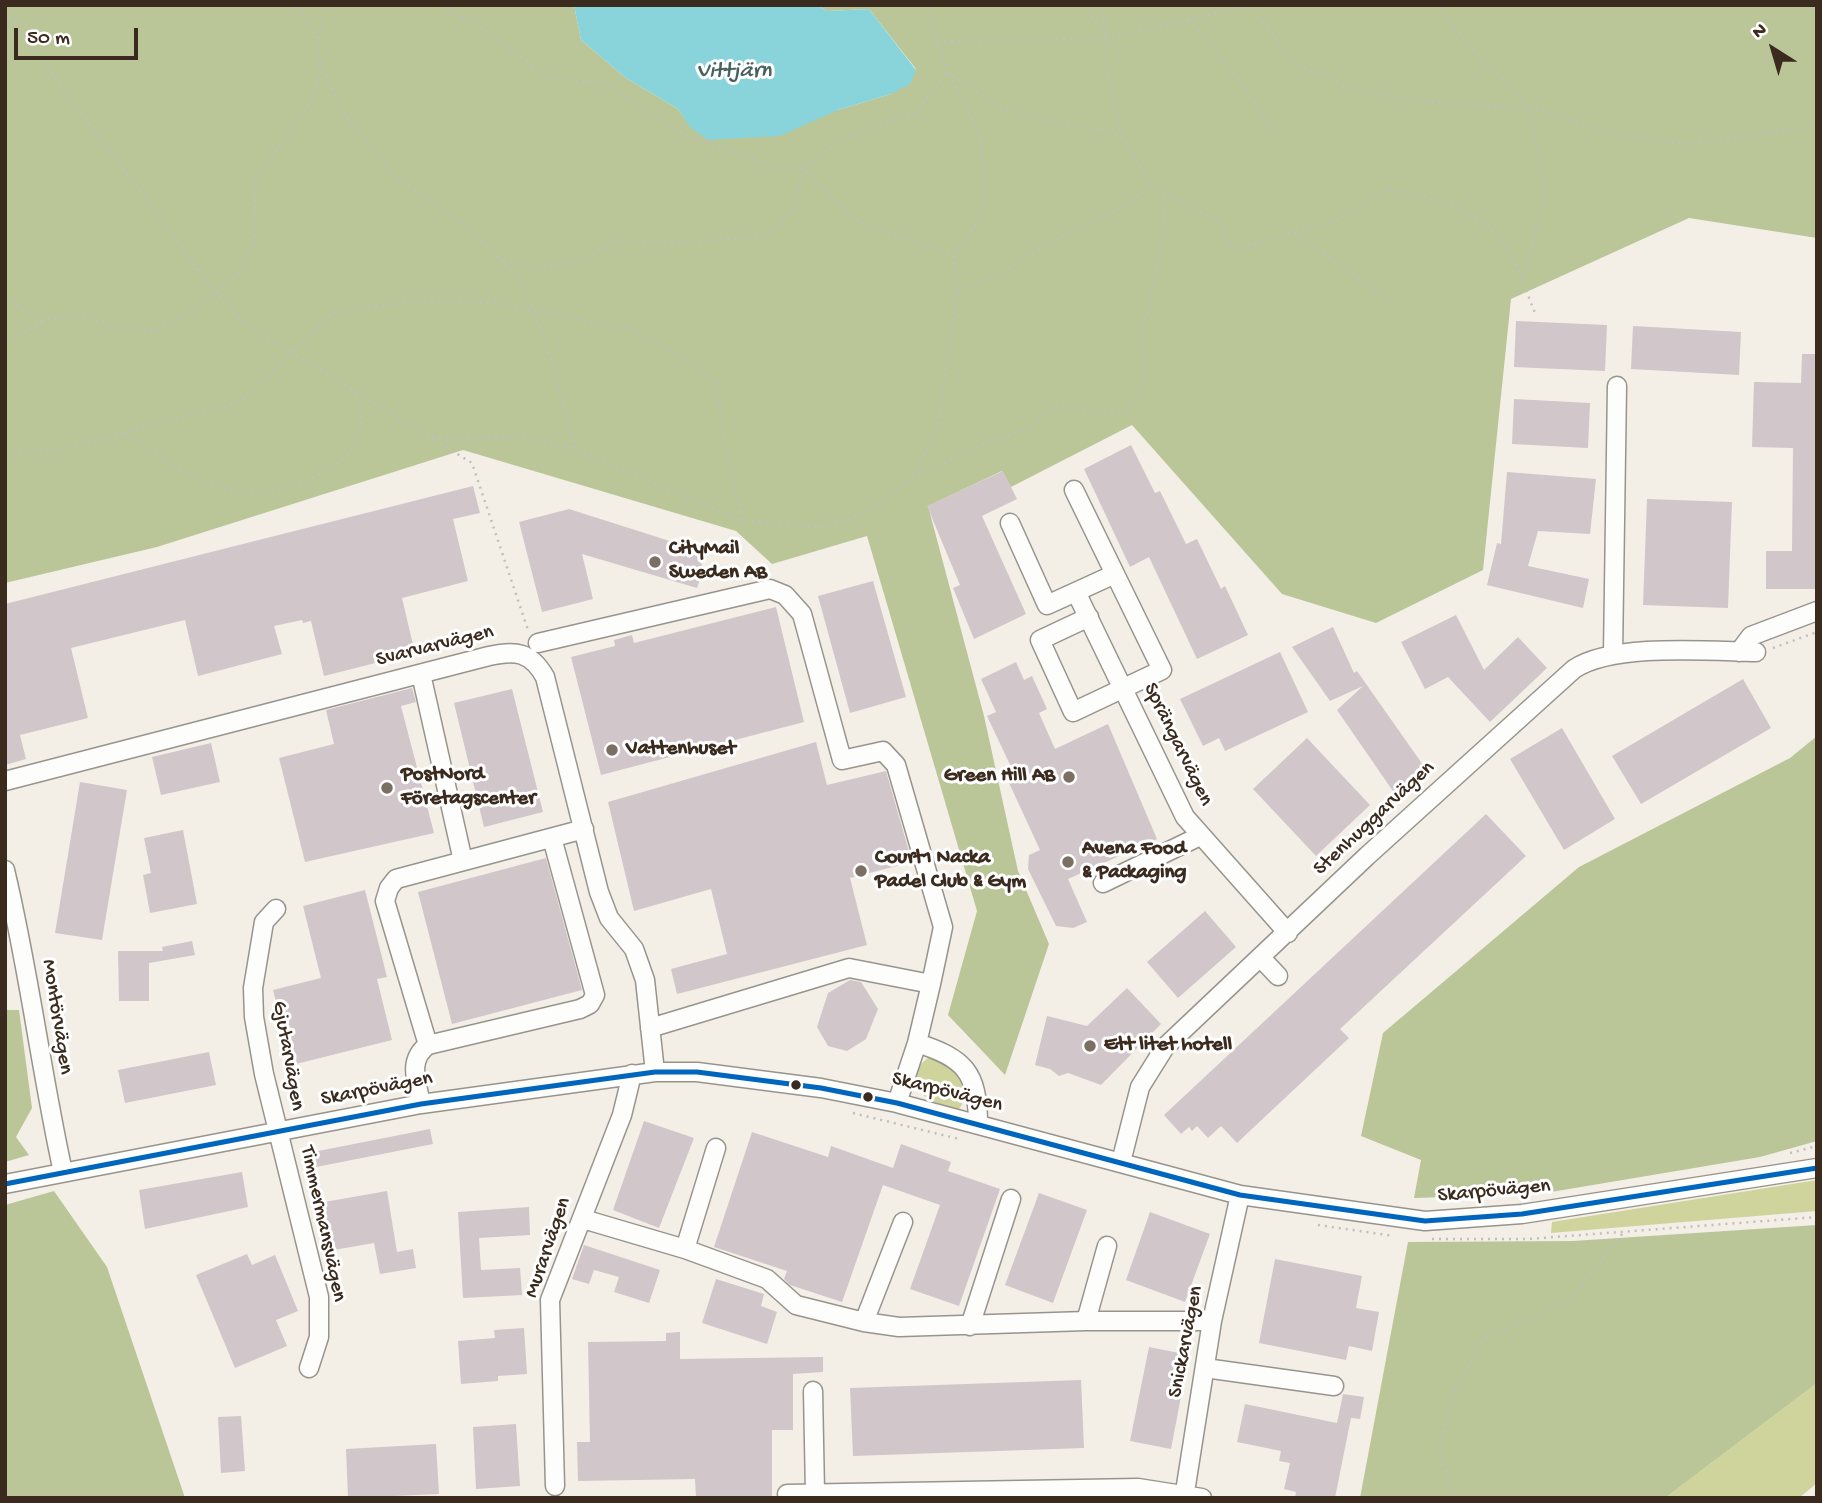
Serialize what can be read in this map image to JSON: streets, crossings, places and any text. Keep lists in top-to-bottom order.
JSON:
{
  "streets": {
    "street": [
      "Svarvarvägen",
      "Sprängarvägen",
      "Stenhuggarvägen",
      "Montörvägen",
      "Gjutarvägen",
      "Skarpövägen",
      "Timmermansvägen",
      "Murarvägen",
      "Snickarvägen"
    ]
  },
  "crossings": [
    ["Svarvarvägen", "Skarpövägen"],
    ["Sprängarvägen", "Stenhuggarvägen"],
    ["Stenhuggarvägen", "Skarpövägen"],
    ["Montörvägen", "Skarpövägen"],
    ["Gjutarvägen", "Skarpövägen"],
    ["Gjutarvägen", "Timmermansvägen"],
    ["Skarpövägen", "Timmermansvägen"],
    ["Skarpövägen", "Murarvägen"],
    ["Skarpövägen", "Snickarvägen"]
  ],
  "water": ["Vittjärn"],
  "places": [
    "CityMail Sweden AB",
    "Vattenhuset",
    "Green Hill AB",
    "PostNord Företagscenter",
    "Avena Food & Packaging",
    "Court1 Nacka Padel Club & Gym",
    "Ett litet hotell"
  ],
  "scale_bar": "50 m",
  "north": "top left"
}
